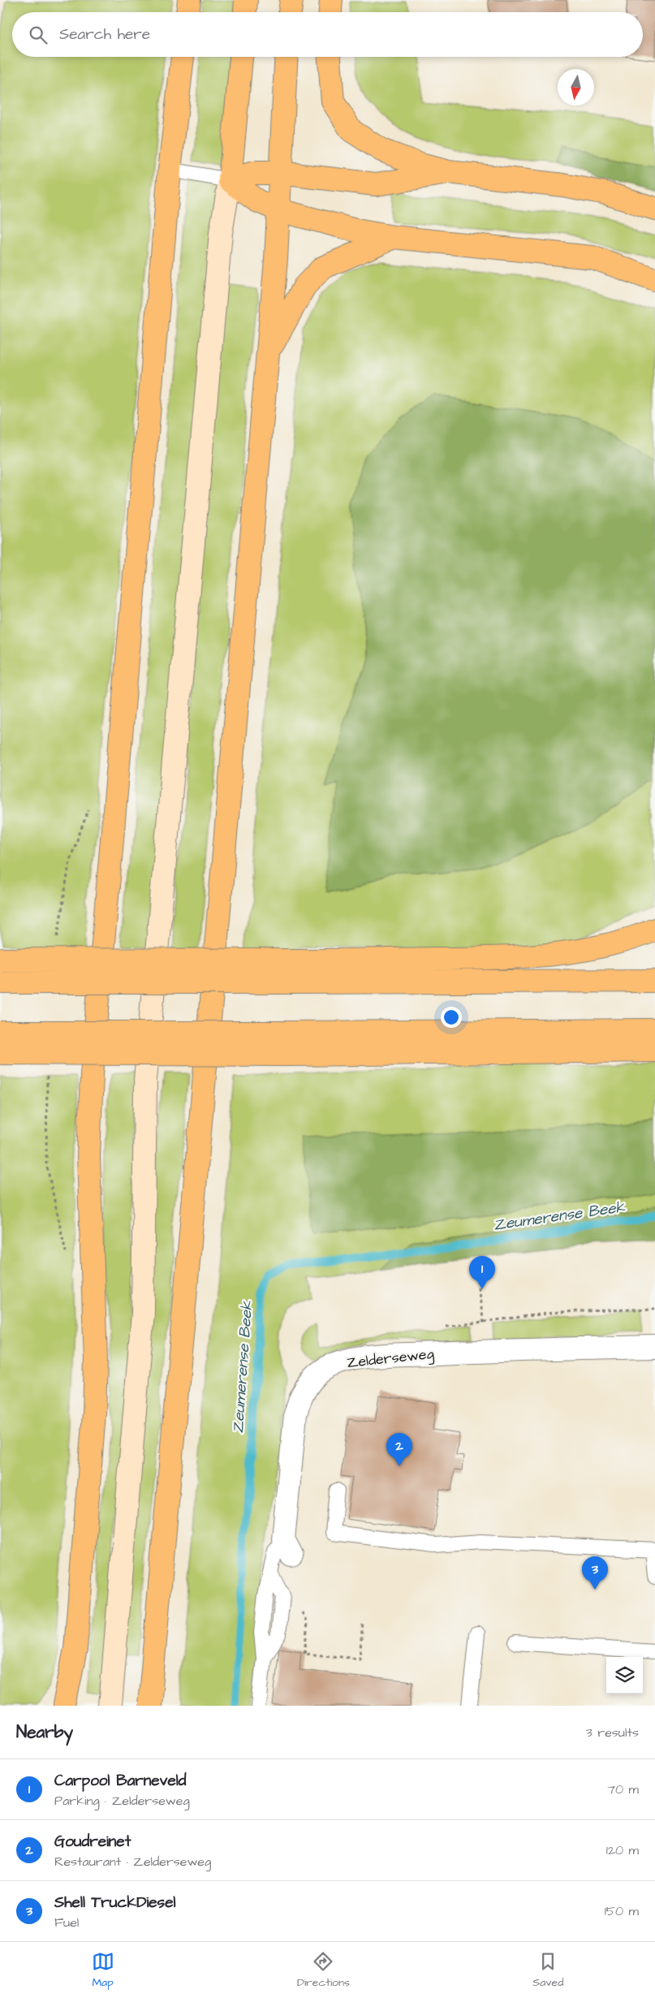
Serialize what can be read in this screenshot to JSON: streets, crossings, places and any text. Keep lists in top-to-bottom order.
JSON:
{
  "streets": {
    "street": ["Zelderseweg"]
  },
  "water": ["Zeumerense Beek"],
  "north": "bottom",
  "page": {
    "search": "Search here",
    "pins": ["1", "2", "3"],
    "heading": ["Nearby", "3 results"],
    "list": [
      {
        "mark": "1",
        "name": "Carpool Barneveld",
        "note": "Parking · Zelderseweg",
        "value": "70 m"
      },
      {
        "mark": "2",
        "name": "Goudreinet",
        "note": "Restaurant · Zelderseweg",
        "value": "120 m"
      },
      {
        "mark": "3",
        "name": "Shell TruckDiesel",
        "note": "Fuel",
        "value": "150 m"
      }
    ],
    "nav": ["Map", "Directions", "Saved"]
  }
}
